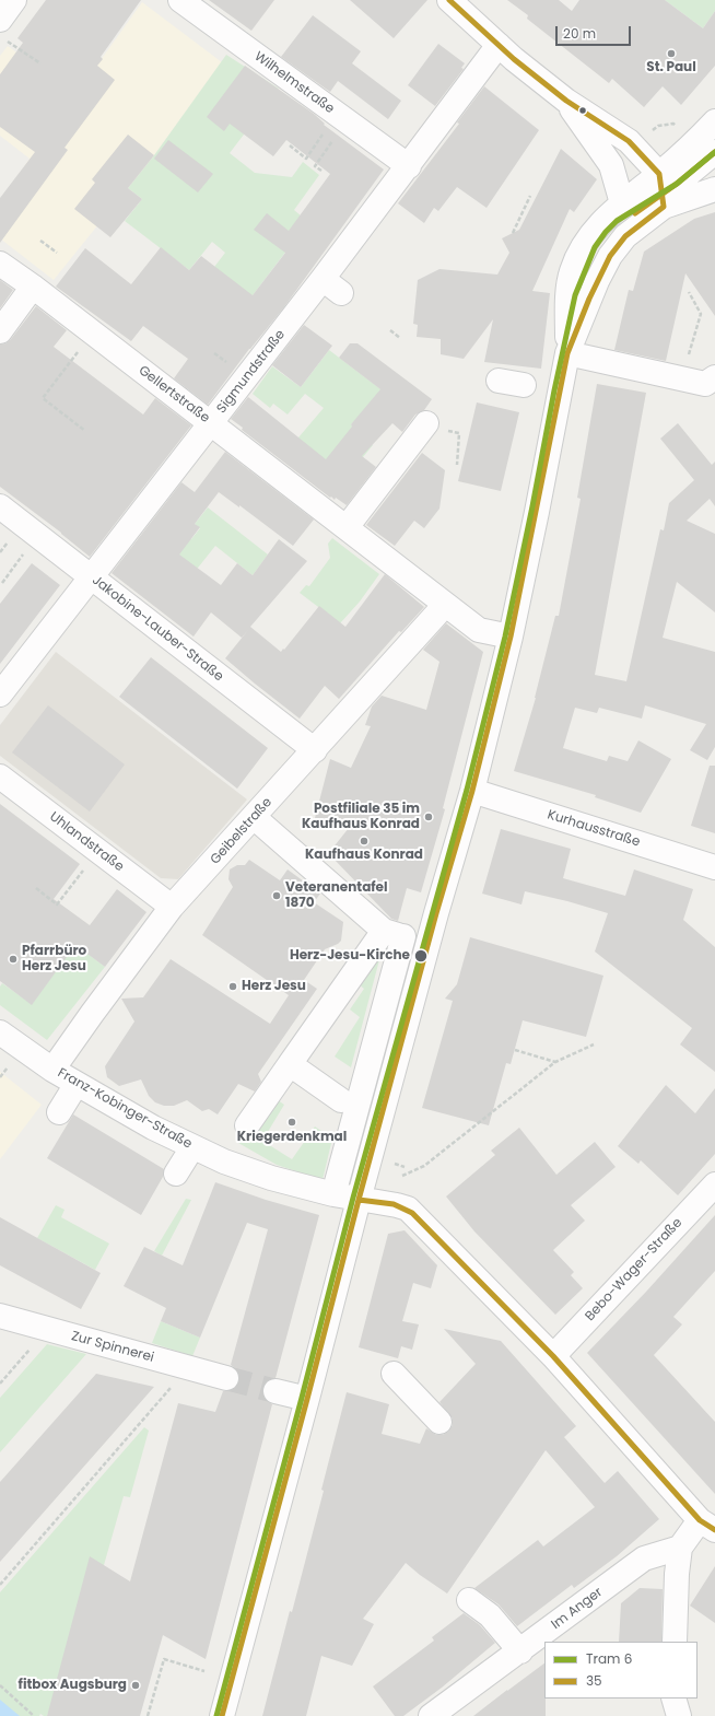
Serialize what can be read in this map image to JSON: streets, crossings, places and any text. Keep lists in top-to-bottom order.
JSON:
{
  "streets": {
    "street": [
      "Wilhelmstraße",
      "Sigmundstraße",
      "Gellertstraße",
      "Jakobine-Lauber-Straße",
      "Kurhausstraße",
      "Geibelstraße",
      "Uhlandstraße",
      "Franz-Kobinger-Straße",
      "Bebo-Wager-Straße",
      "Zur Spinnerei",
      "Im Anger"
    ]
  },
  "crossings": [
    ["Wilhelmstraße", "Sigmundstraße"],
    ["Sigmundstraße", "Gellertstraße"],
    ["Sigmundstraße", "Jakobine-Lauber-Straße"],
    ["Gellertstraße", "Geibelstraße"],
    ["Jakobine-Lauber-Straße", "Geibelstraße"],
    ["Geibelstraße", "Uhlandstraße"],
    ["Geibelstraße", "Franz-Kobinger-Straße"],
    ["Franz-Kobinger-Straße", "Bebo-Wager-Straße"]
  ],
  "places": [
    "St. Paul",
    "Postfiliale 35 im Kaufhaus Konrad",
    "Kaufhaus Konrad",
    "Veteranentafel 1870",
    "Herz-Jesu-Kirche",
    "Pfarrbüro Herz Jesu",
    "Herz Jesu",
    "Kriegerdenkmal",
    "fitbox Augsburg"
  ],
  "lines": ["transit line 35", "tram line 6"],
  "legend": ["Tram 6", "35"],
  "scale_bar": "20 m"
}
